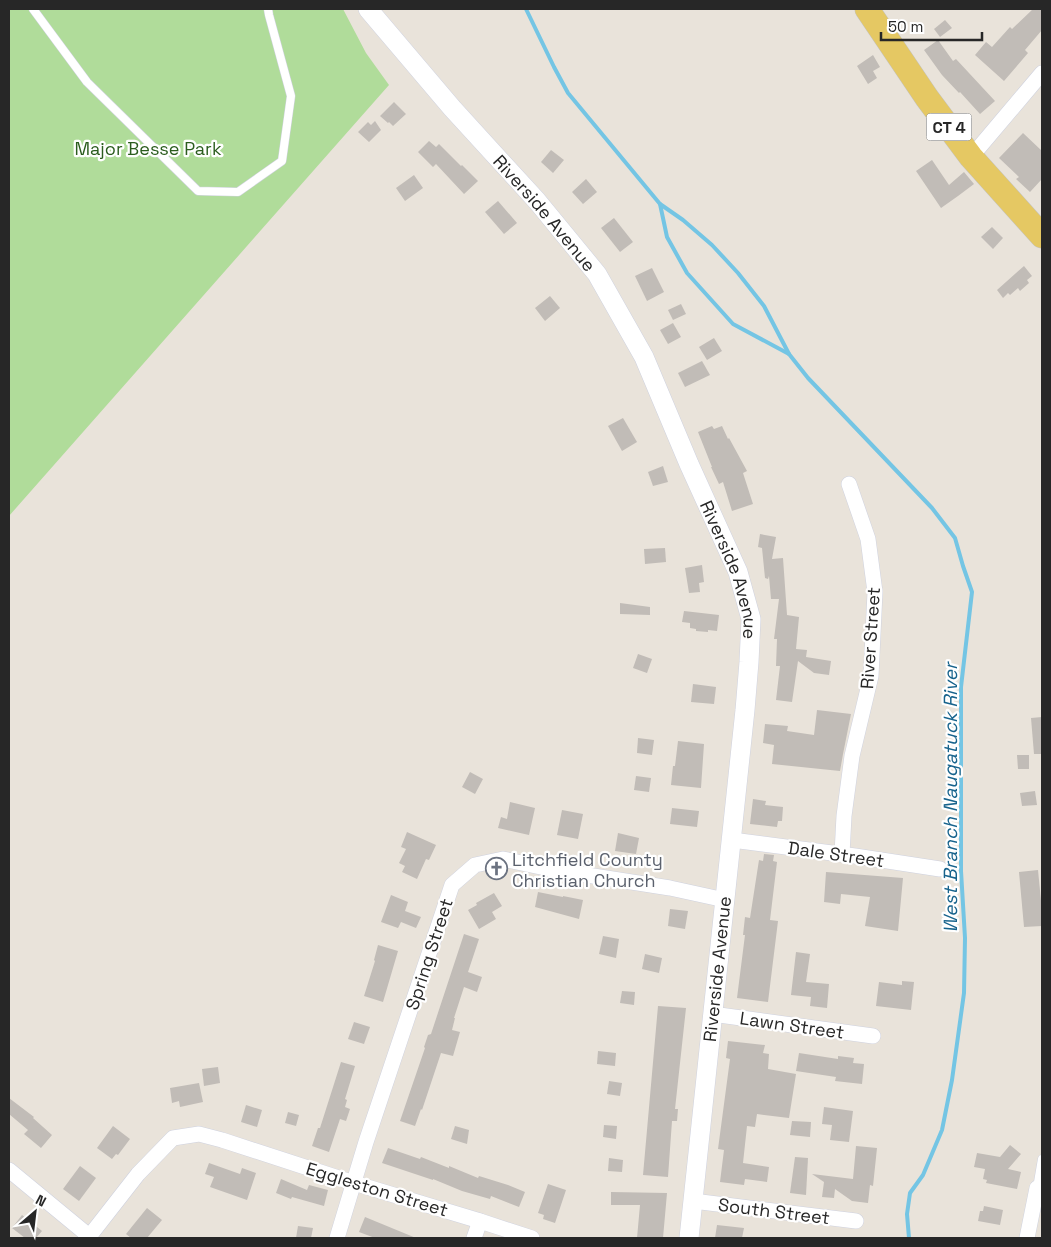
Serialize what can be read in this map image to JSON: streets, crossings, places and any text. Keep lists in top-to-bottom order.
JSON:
{
  "streets": {
    "main road": ["CT 4"],
    "street": [
      "Riverside Avenue",
      "River Street",
      "Dale Street",
      "Spring Street",
      "Lawn Street",
      "Eggleston Street",
      "South Street"
    ]
  },
  "crossings": [
    ["Riverside Avenue", "Dale Street"],
    ["Riverside Avenue", "Spring Street"],
    ["Riverside Avenue", "Lawn Street"],
    ["Riverside Avenue", "South Street"],
    ["River Street", "Dale Street"],
    ["Spring Street", "Eggleston Street"]
  ],
  "water": ["West Branch Naugatuck River"],
  "parks": ["Major Besse Park"],
  "places": {
    "church": ["Litchfield County Christian Church"]
  },
  "scale_bar": "50 m",
  "north": "top right"
}
